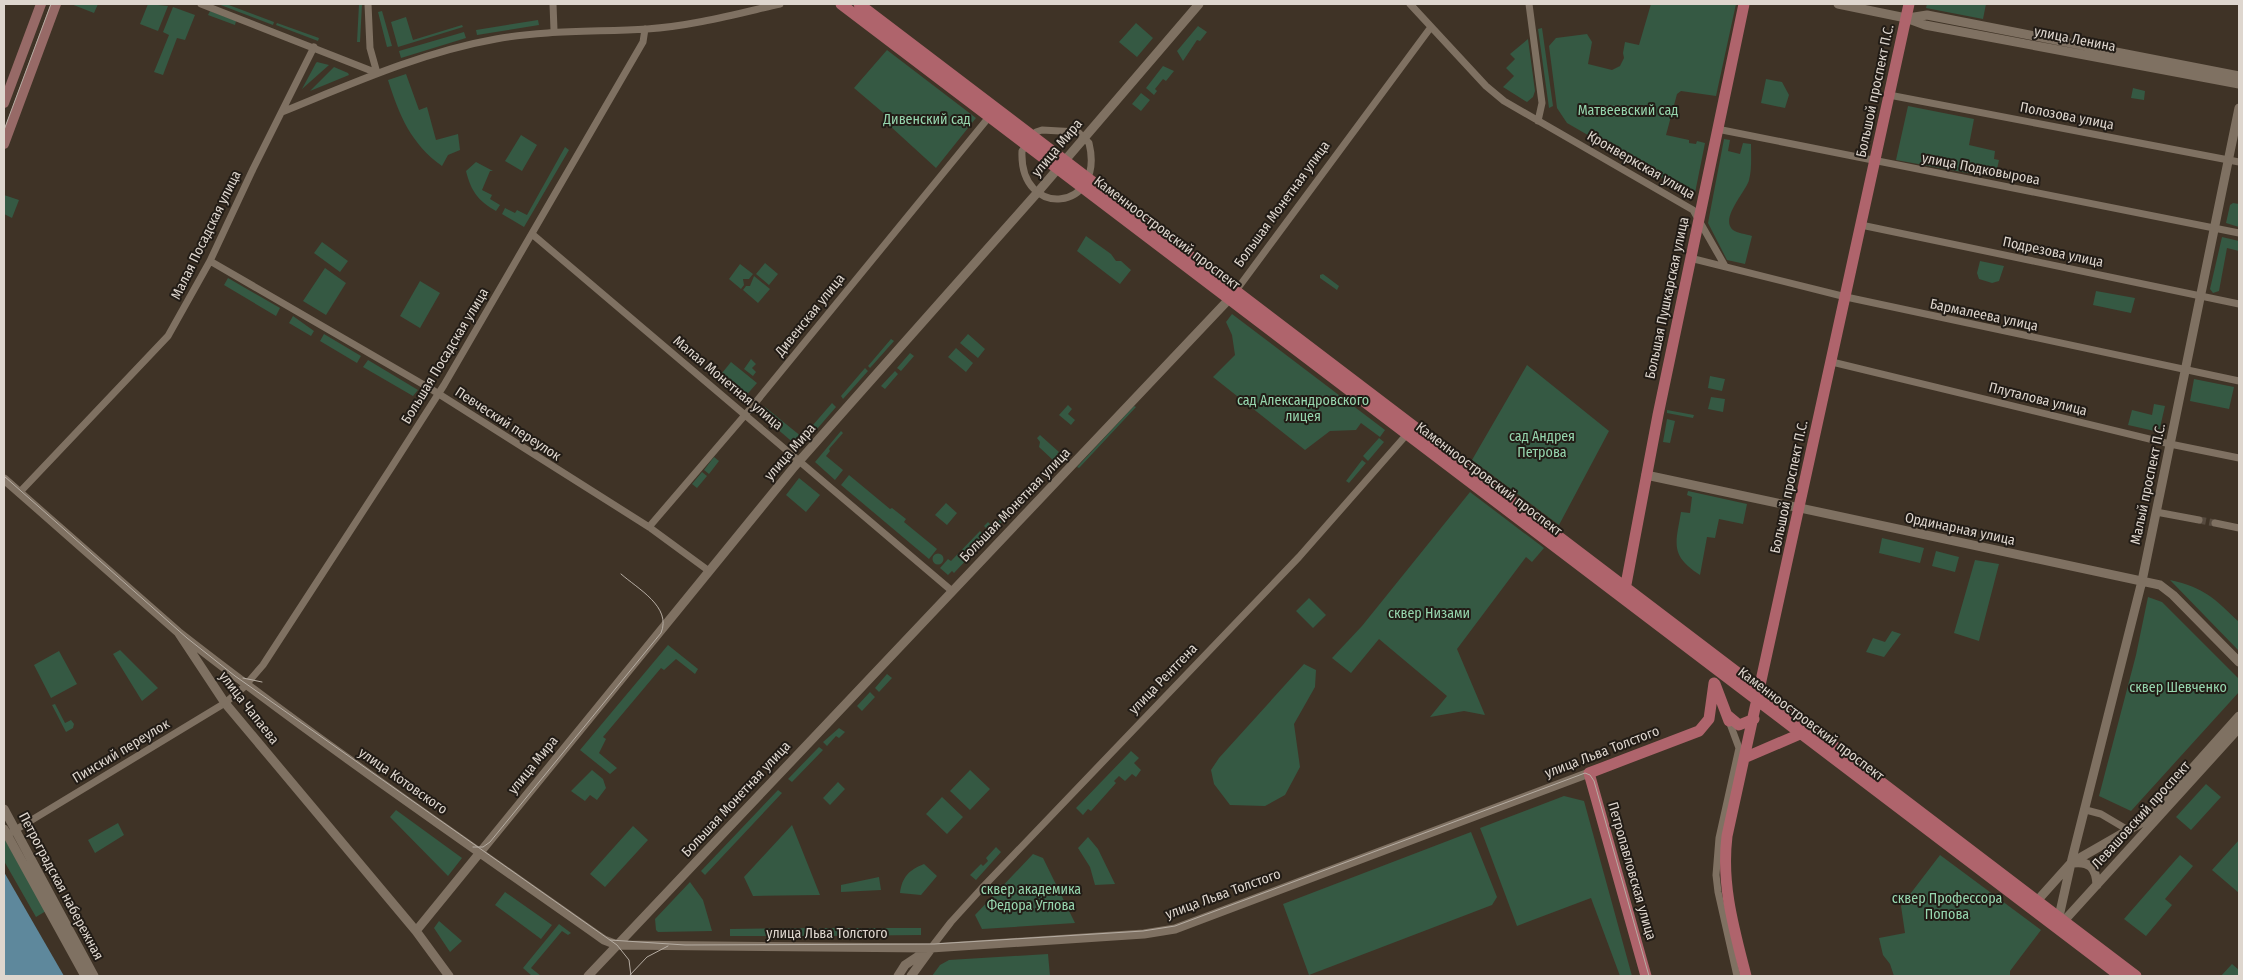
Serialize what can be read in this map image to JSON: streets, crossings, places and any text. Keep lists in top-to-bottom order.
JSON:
{
  "streets": {
    "main road": [
      "Большой проспект П.С.",
      "Каменноостровский проспект",
      "Большая Пушкарская улица",
      "улица Льва Толстого",
      "Петропавловская улица"
    ],
    "street": [
      "улица Ленина",
      "Полозова улица",
      "улица Мира",
      "Кронверкская улица",
      "улица Подковырова",
      "Большая Монетная улица",
      "Малая Посадская улица",
      "Подрезова улица",
      "Дивенская улица",
      "Бармалеева улица",
      "Большая Посадская улица",
      "Малая Монетная улица",
      "Плуталова улица",
      "Певческий переулок",
      "Малый проспект П.С.",
      "Ординарная улица",
      "улица Рентгена",
      "улица Чапаева",
      "Пинский переулок",
      "улица Котовского",
      "Левашовский проспект",
      "Петроградская набережная"
    ]
  },
  "crossings": [
    ["улица Ленина", "Большой проспект П.С."],
    ["Большой проспект П.С.", "Полозова улица"],
    ["Большой проспект П.С.", "улица Подковырова"],
    ["Большой проспект П.С.", "Каменноостровский проспект"],
    ["Большой проспект П.С.", "Подрезова улица"],
    ["Большой проспект П.С.", "Бармалеева улица"],
    ["Большой проспект П.С.", "Плуталова улица"],
    ["Большой проспект П.С.", "Ординарная улица"],
    ["Полозова улица", "Малый проспект П.С."],
    ["улица Мира", "Каменноостровский проспект"],
    ["улица Мира", "Малая Монетная улица"],
    ["улица Мира", "Певческий переулок"],
    ["улица Мира", "улица Чапаева"],
    ["улица Мира", "улица Котовского"],
    ["Кронверкская улица", "Большая Монетная улица"],
    ["Кронверкская улица", "Большая Пушкарская улица"],
    ["улица Подковырова", "Большая Пушкарская улица"],
    ["улица Подковырова", "Малый проспект П.С."],
    ["Большая Монетная улица", "Каменноостровский проспект"],
    ["Большая Монетная улица", "Малая Монетная улица"],
    ["Большая Монетная улица", "улица Льва Толстого"],
    ["Большая Монетная улица", "улица Котовского"],
    ["Каменноостровский проспект", "Большая Пушкарская улица"],
    ["Каменноостровский проспект", "Дивенская улица"],
    ["Каменноостровский проспект", "Малый проспект П.С."],
    ["Каменноостровский проспект", "улица Рентгена"],
    ["Каменноостровский проспект", "Левашовский проспект"],
    ["Малая Посадская улица", "Певческий переулок"],
    ["Малая Посадская улица", "улица Чапаева"],
    ["Подрезова улица", "Малый проспект П.С."],
    ["Большая Пушкарская улица", "Бармалеева улица"],
    ["Большая Пушкарская улица", "Ординарная улица"],
    ["Дивенская улица", "Малая Монетная улица"],
    ["Дивенская улица", "Певческий переулок"],
    ["Бармалеева улица", "Малый проспект П.С."],
    ["Большая Посадская улица", "Малая Монетная улица"],
    ["Большая Посадская улица", "Певческий переулок"],
    ["Большая Посадская улица", "Пинский переулок"],
    ["Большая Посадская улица", "улица Котовского"],
    ["Плуталова улица", "Малый проспект П.С."],
    ["Малый проспект П.С.", "Ординарная улица"],
    ["Малый проспект П.С.", "Левашовский проспект"],
    ["улица Рентгена", "улица Льва Толстого"],
    ["улица Чапаева", "Пинский переулок"],
    ["улица Чапаева", "улица Котовского"],
    ["Пинский переулок", "улица Котовского"],
    ["Пинский переулок", "Петроградская набережная"],
    ["улица Льва Толстого", "улица Котовского"],
    ["улица Льва Толстого", "Петропавловская улица"]
  ],
  "parks": [
    "Матвеевский сад",
    "Дивенский сад",
    "сад Александровского лицея",
    "сад Андрея Петрова",
    "сквер Низами",
    "сквер Шевченко",
    "сквер академика Федора Углова",
    "сквер Профессора Попова"
  ]
}
